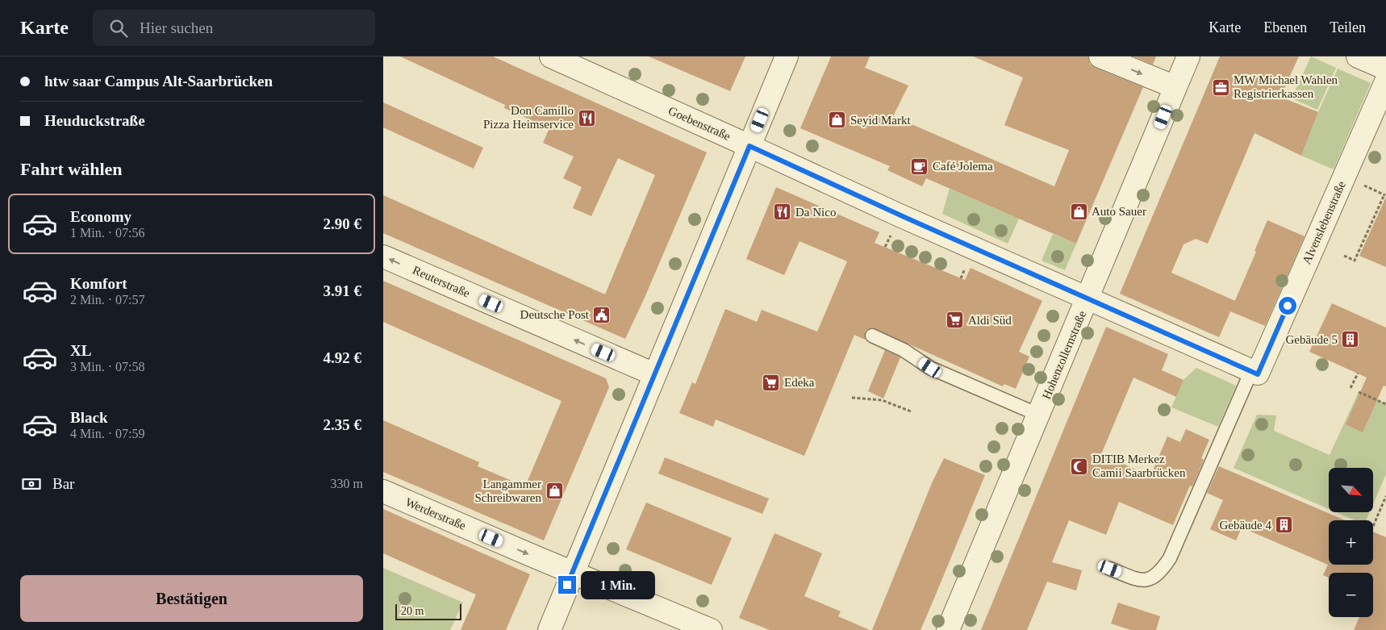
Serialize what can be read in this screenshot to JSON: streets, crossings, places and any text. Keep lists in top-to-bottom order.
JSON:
{
  "streets": {
    "street": [
      "Goebenstraße",
      "Alvenslebenstraße",
      "Reuterstraße",
      "Hohenzollernstraße",
      "Werderstraße"
    ]
  },
  "crossings": [
    ["Goebenstraße", "Alvenslebenstraße"],
    ["Goebenstraße", "Hohenzollernstraße"]
  ],
  "one_way": ["Reuterstraße", "Werderstraße"],
  "places": {
    "office": ["MW Michael Wahlen Registrierkassen"],
    "restaurant": ["Don Camillo Pizza Heimservice", "Da Nico"],
    "shop": ["Seyid Markt", "Auto Sauer", "Langammer Schreibwaren"],
    "cafe": ["Café Jolema"],
    "public building": ["Deutsche Post"],
    "supermarket": ["Aldi Süd", "Edeka"],
    "building": ["Gebäude 5", "Gebäude 4"],
    "mosque": ["DITIB Merkez Camii Saarbrücken"]
  },
  "scale_bar": "20 m",
  "north": "bottom right",
  "page": {
    "header": "Karte",
    "search": "Hier suchen",
    "nav": ["Karte", "Ebenen", "Teilen"],
    "banner": ["htw saar Campus Alt-Saarbrücken", "Heuduckstraße"],
    "heading": "Fahrt wählen",
    "list": [
      {
        "name": "Economy",
        "note": "1 Min. · 07:56",
        "value": "2.90 €"
      },
      {
        "name": "Komfort",
        "note": "2 Min. · 07:57",
        "value": "3.91 €"
      },
      {
        "name": "XL",
        "note": "3 Min. · 07:58",
        "value": "4.92 €"
      },
      {
        "name": "Black",
        "note": "4 Min. · 07:59",
        "value": "2.35 €"
      }
    ],
    "pay": ["Bar", "330 m"],
    "map_buttons": ["+", "−"],
    "buttons": "Bestätigen",
    "bubble": "1 Min.",
    "scale": "20 m"
  }
}
